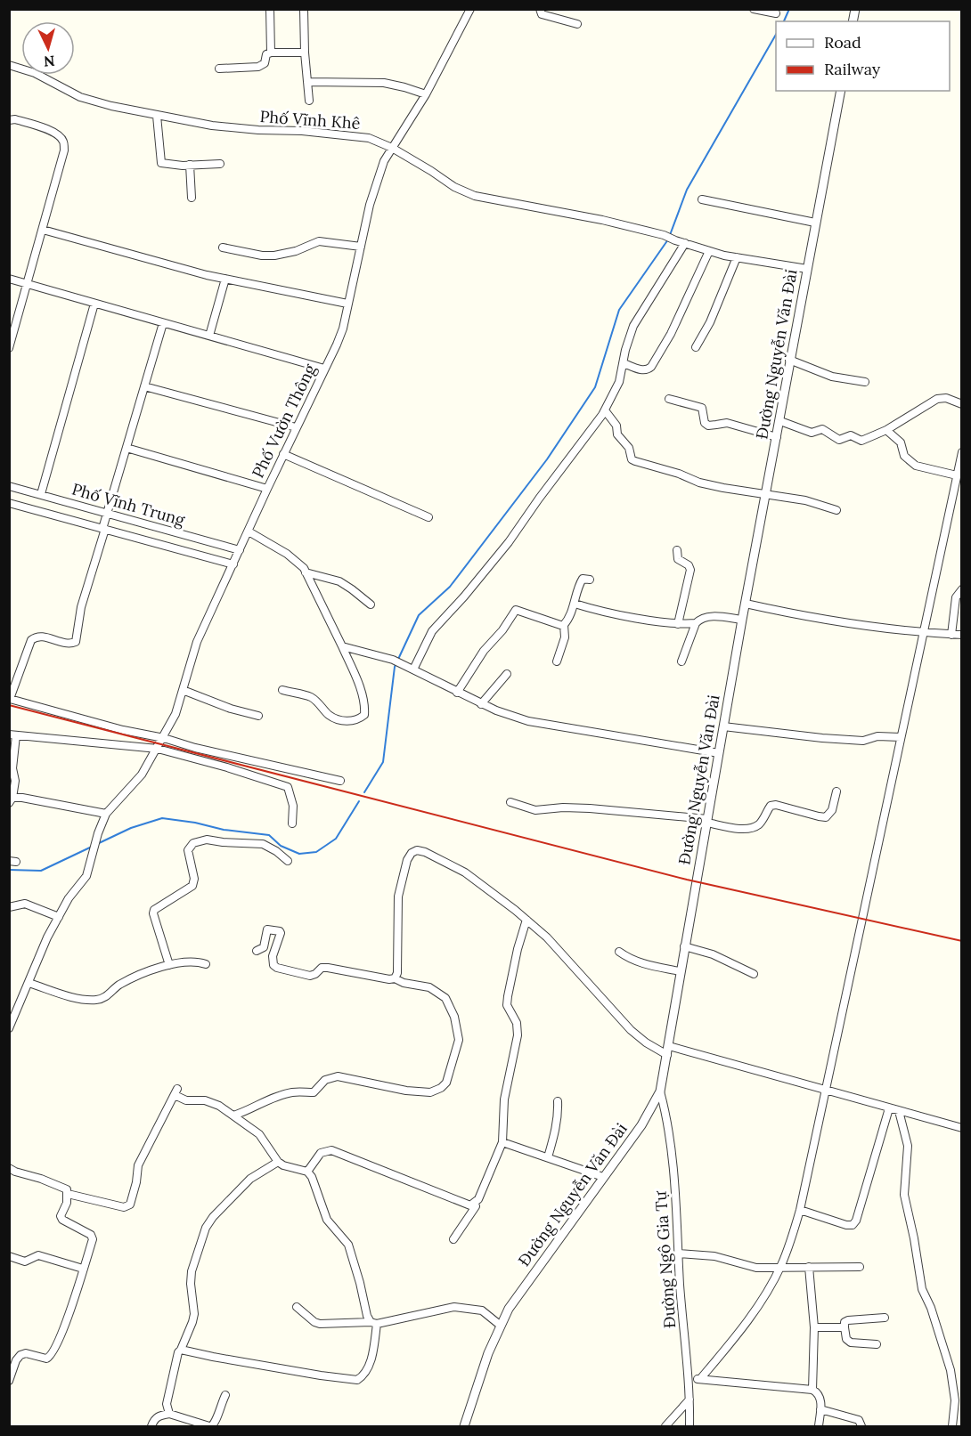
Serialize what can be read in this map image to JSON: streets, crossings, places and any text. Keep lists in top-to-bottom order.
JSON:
{
  "streets": {
    "street": [
      "Phố Vĩnh Khê",
      "Đường Nguyễn Văn Đài",
      "Phố Vườn Thông",
      "Phố Vĩnh Trung",
      "Đường Ngô Gia Tự"
    ]
  },
  "crossings": [
    ["Phố Vĩnh Khê", "Phố Vườn Thông"],
    ["Đường Nguyễn Văn Đài", "Đường Ngô Gia Tự"],
    ["Phố Vườn Thông", "Phố Vĩnh Trung"]
  ],
  "legend": ["Road", "Railway"],
  "north": "bottom"
}
